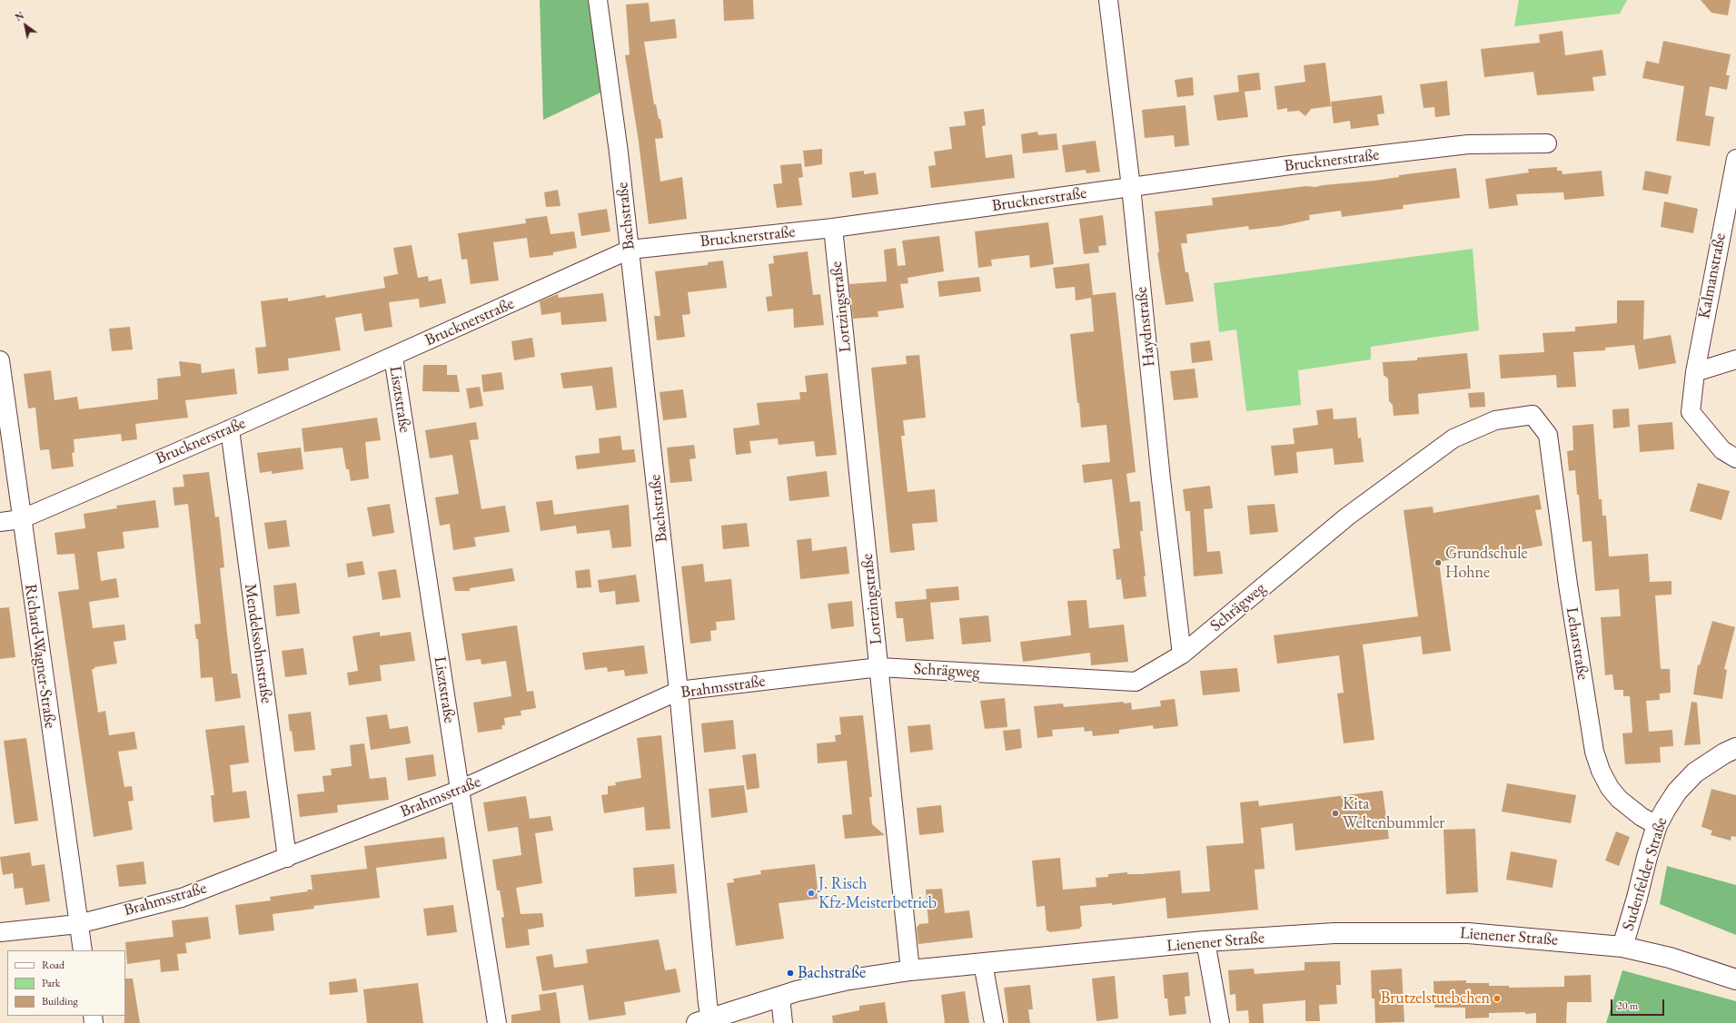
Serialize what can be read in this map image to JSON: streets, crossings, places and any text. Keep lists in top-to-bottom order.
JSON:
{
  "streets": {
    "street": [
      "Brucknerstraße",
      "Bachstraße",
      "Kalmanstraße",
      "Lortzingstraße",
      "Haydnstraße",
      "Lisztstraße",
      "Schrägweg",
      "Mendelssohnstraße",
      "Leharstraße",
      "Richard-Wagner-Straße",
      "Brahmsstraße",
      "Sudenfelder Straße",
      "Lienener Straße"
    ]
  },
  "crossings": [
    ["Brucknerstraße", "Bachstraße"],
    ["Brucknerstraße", "Lortzingstraße"],
    ["Brucknerstraße", "Haydnstraße"],
    ["Brucknerstraße", "Lisztstraße"],
    ["Brucknerstraße", "Mendelssohnstraße"],
    ["Brucknerstraße", "Richard-Wagner-Straße"],
    ["Bachstraße", "Brahmsstraße"],
    ["Bachstraße", "Lienener Straße"],
    ["Lortzingstraße", "Schrägweg"],
    ["Lortzingstraße", "Brahmsstraße"],
    ["Lortzingstraße", "Lienener Straße"],
    ["Haydnstraße", "Schrägweg"],
    ["Lisztstraße", "Brahmsstraße"],
    ["Schrägweg", "Leharstraße"],
    ["Schrägweg", "Brahmsstraße"],
    ["Mendelssohnstraße", "Brahmsstraße"],
    ["Leharstraße", "Sudenfelder Straße"],
    ["Richard-Wagner-Straße", "Brahmsstraße"],
    ["Sudenfelder Straße", "Lienener Straße"]
  ],
  "places": [
    "Grundschule Hohne",
    "Kita Weltenbummler",
    "J. Risch Kfz-Meisterbetrieb",
    "Bachstraße",
    "Brutzelstuebchen"
  ],
  "legend": ["Road", "Park", "Building"],
  "scale_bar": "20 m",
  "north": "top left"
}
